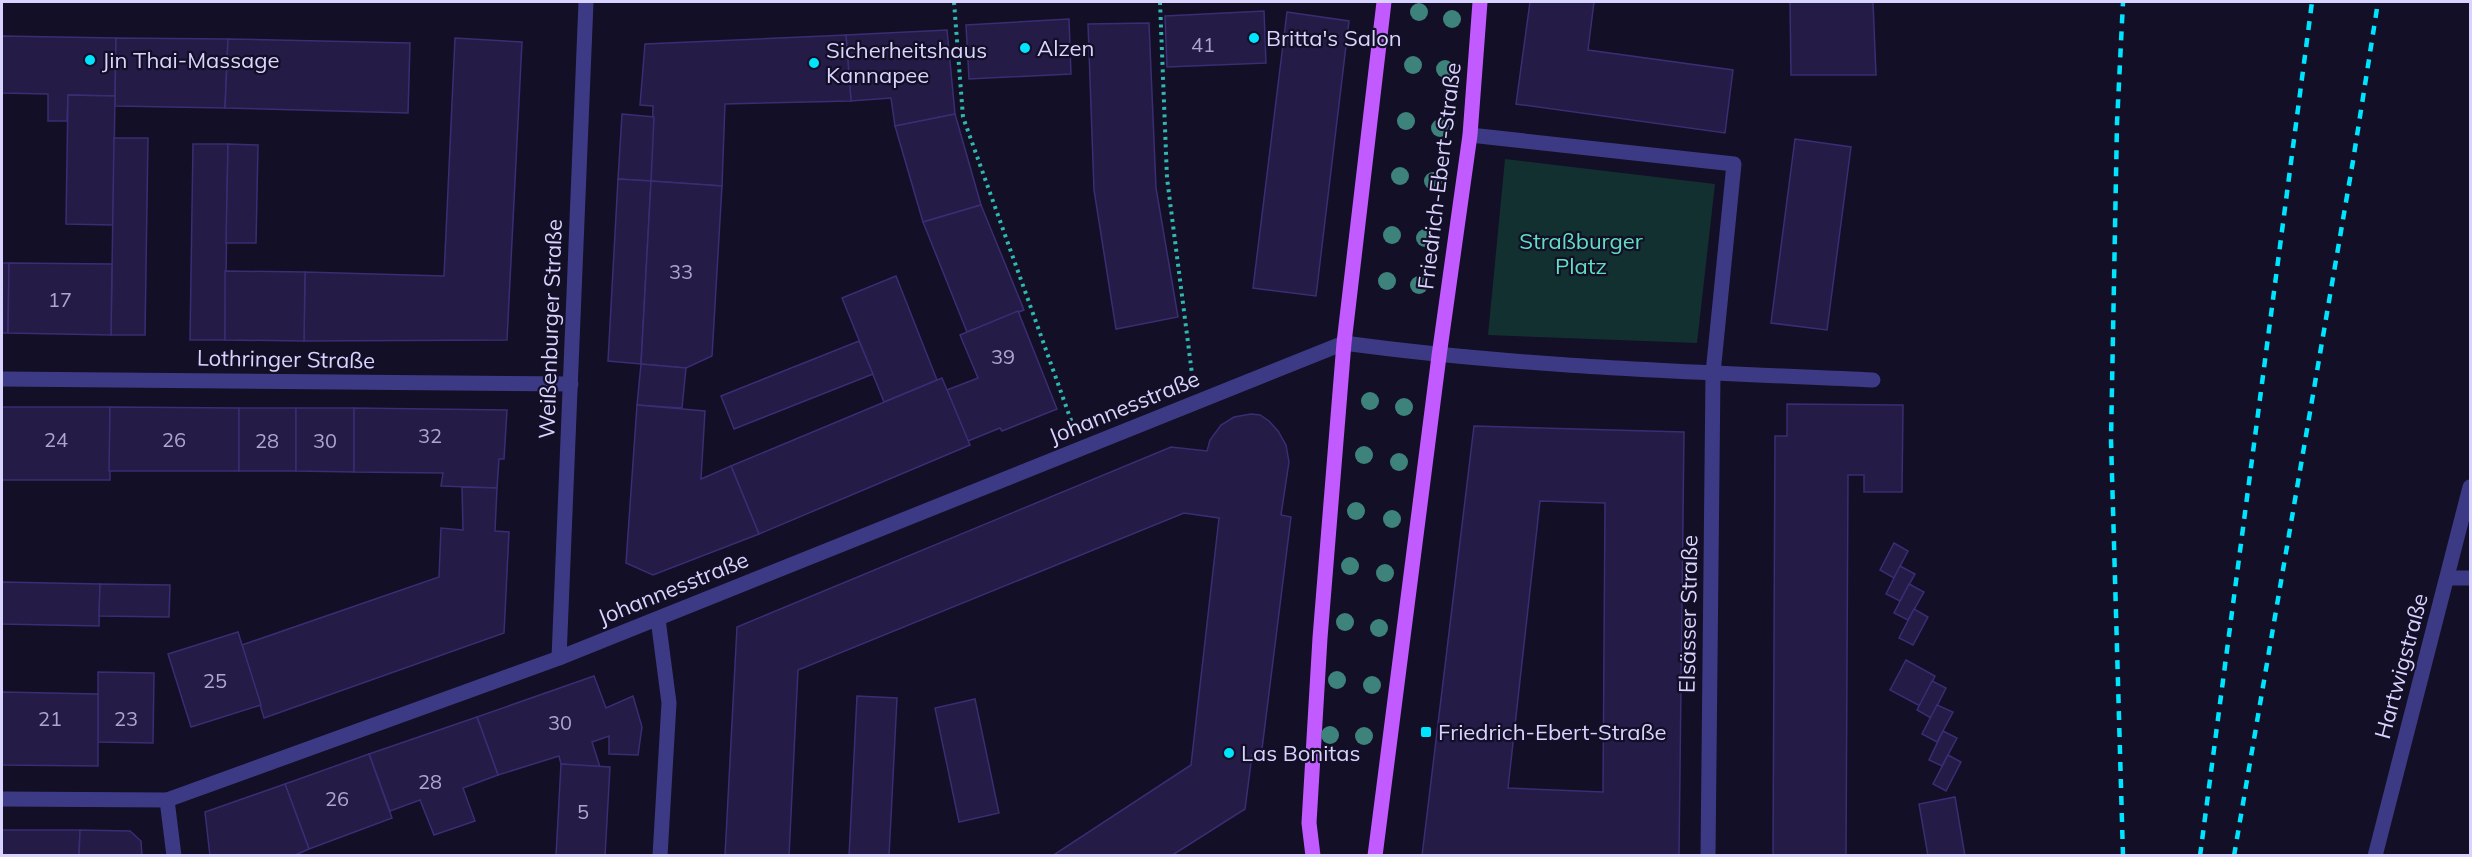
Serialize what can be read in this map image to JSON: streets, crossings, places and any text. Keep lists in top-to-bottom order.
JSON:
{
  "streets": {
    "main road": ["Friedrich-Ebert-Straße"],
    "street": [
      "Weißenburger Straße",
      "Lothringer Straße",
      "Johannesstraße",
      "Elsässer Straße",
      "Hartwigstraße"
    ]
  },
  "crossings": [
    ["Weißenburger Straße", "Lothringer Straße"],
    ["Weißenburger Straße", "Johannesstraße"]
  ],
  "parks": ["Straßburger Platz"],
  "places": {
    "other": [
      "Britta's Salon",
      "Alzen",
      "Jin Thai-Massage",
      "Sicherheitshaus Kannapee",
      "Las Bonitas"
    ],
    "transit": ["Friedrich-Ebert-Straße"]
  },
  "house_numbers": [
    "41",
    "33",
    "17",
    "39",
    "32",
    "24",
    "26",
    "28",
    "30",
    "25",
    "21",
    "23",
    "30",
    "28",
    "26",
    "5"
  ]
}
